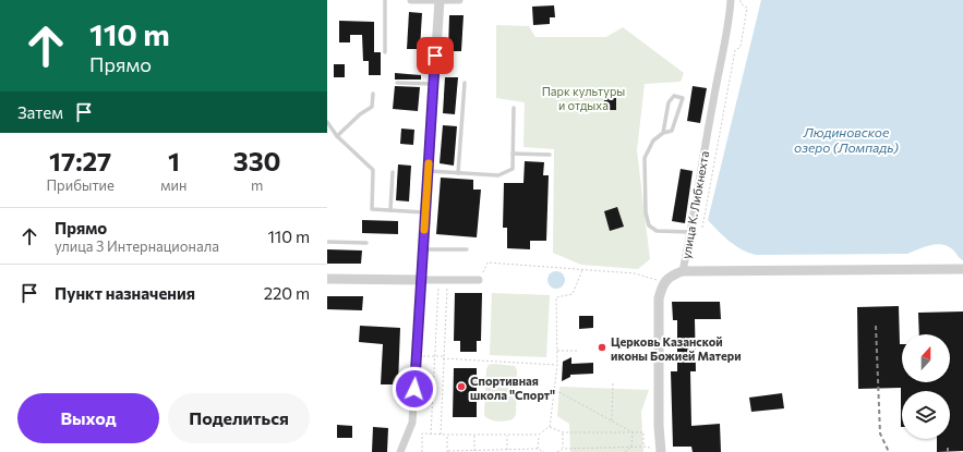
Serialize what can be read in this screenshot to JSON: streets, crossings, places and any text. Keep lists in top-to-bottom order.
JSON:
{
  "streets": {
    "street": ["улица К. Либкнехта"]
  },
  "water": ["Людиновское озеро (Ломпадь)"],
  "parks": ["Парк культуры и отдыха"],
  "places": ["Церковь Казанской иконы Божией Матери", "Спортивная школа \"Спорт\""],
  "north": "top",
  "page": {
    "turn": ["110 m", "Прямо"],
    "then": "Затем",
    "eta": [
      "17:27",
      "Прибытие",
      "1",
      "мин",
      "330",
      "m"
    ],
    "list": [
      {
        "name": "Прямо",
        "note": "улица 3 Интернационала",
        "value": "110 m"
      },
      {
        "name": "Пункт назначения",
        "value": "220 m"
      }
    ],
    "buttons": ["Выход", "Поделиться"]
  }
}
